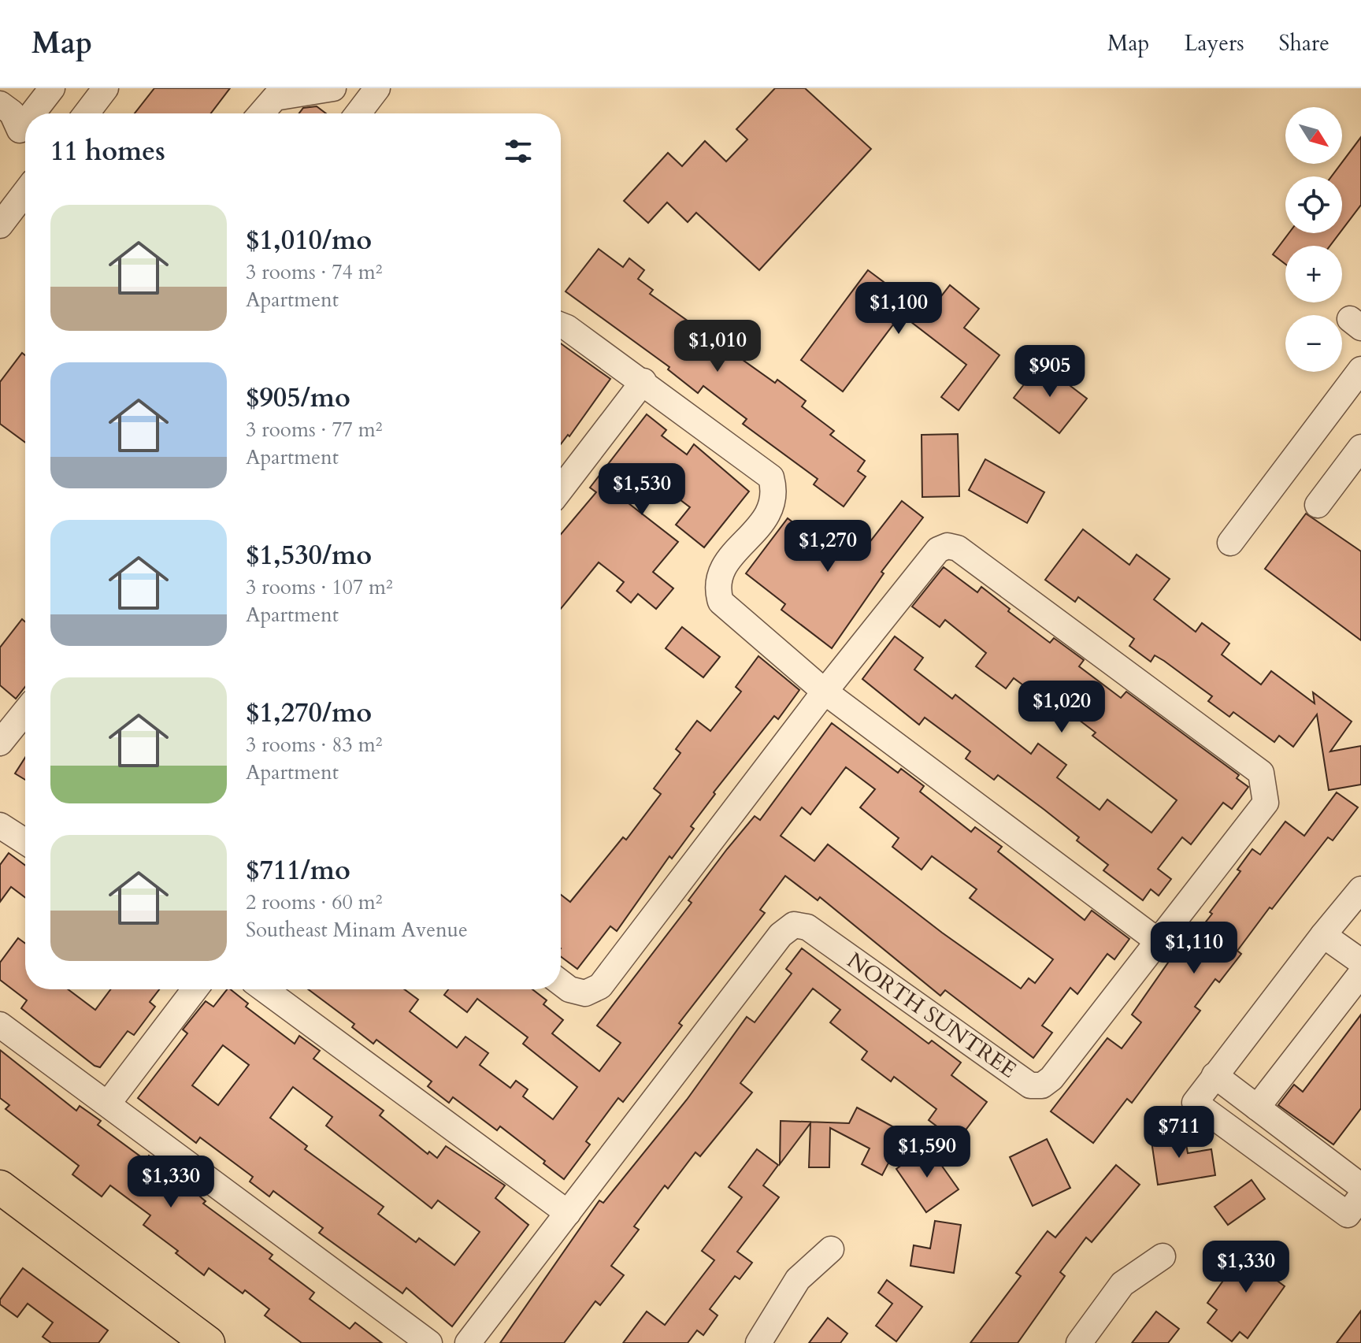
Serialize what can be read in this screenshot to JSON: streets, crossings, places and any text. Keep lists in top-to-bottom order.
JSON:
{
  "streets": {
    "street": ["NORTH SUNTREE"]
  },
  "north": "bottom right",
  "page": {
    "header": "Map",
    "nav": ["Map", "Layers", "Share"],
    "map_buttons": ["+", "−"],
    "heading": "11 homes",
    "list": [
      {
        "name": "$1,010/mo",
        "note": "3 rooms · 74 m² · Apartment"
      },
      {
        "name": "$905/mo",
        "note": "3 rooms · 77 m² · Apartment"
      },
      {
        "name": "$1,530/mo",
        "note": "3 rooms · 107 m² · Apartment"
      },
      {
        "name": "$1,270/mo",
        "note": "3 rooms · 83 m² · Apartment"
      },
      {
        "name": "$711/mo",
        "note": "2 rooms · 60 m² · Southeast Minam Avenue"
      }
    ],
    "price": [
      "$1,100",
      "$1,010",
      "$905",
      "$1,530",
      "$1,270",
      "$1,020",
      "$1,110",
      "$711",
      "$1,590",
      "$1,330",
      "$1,330"
    ]
  }
}
